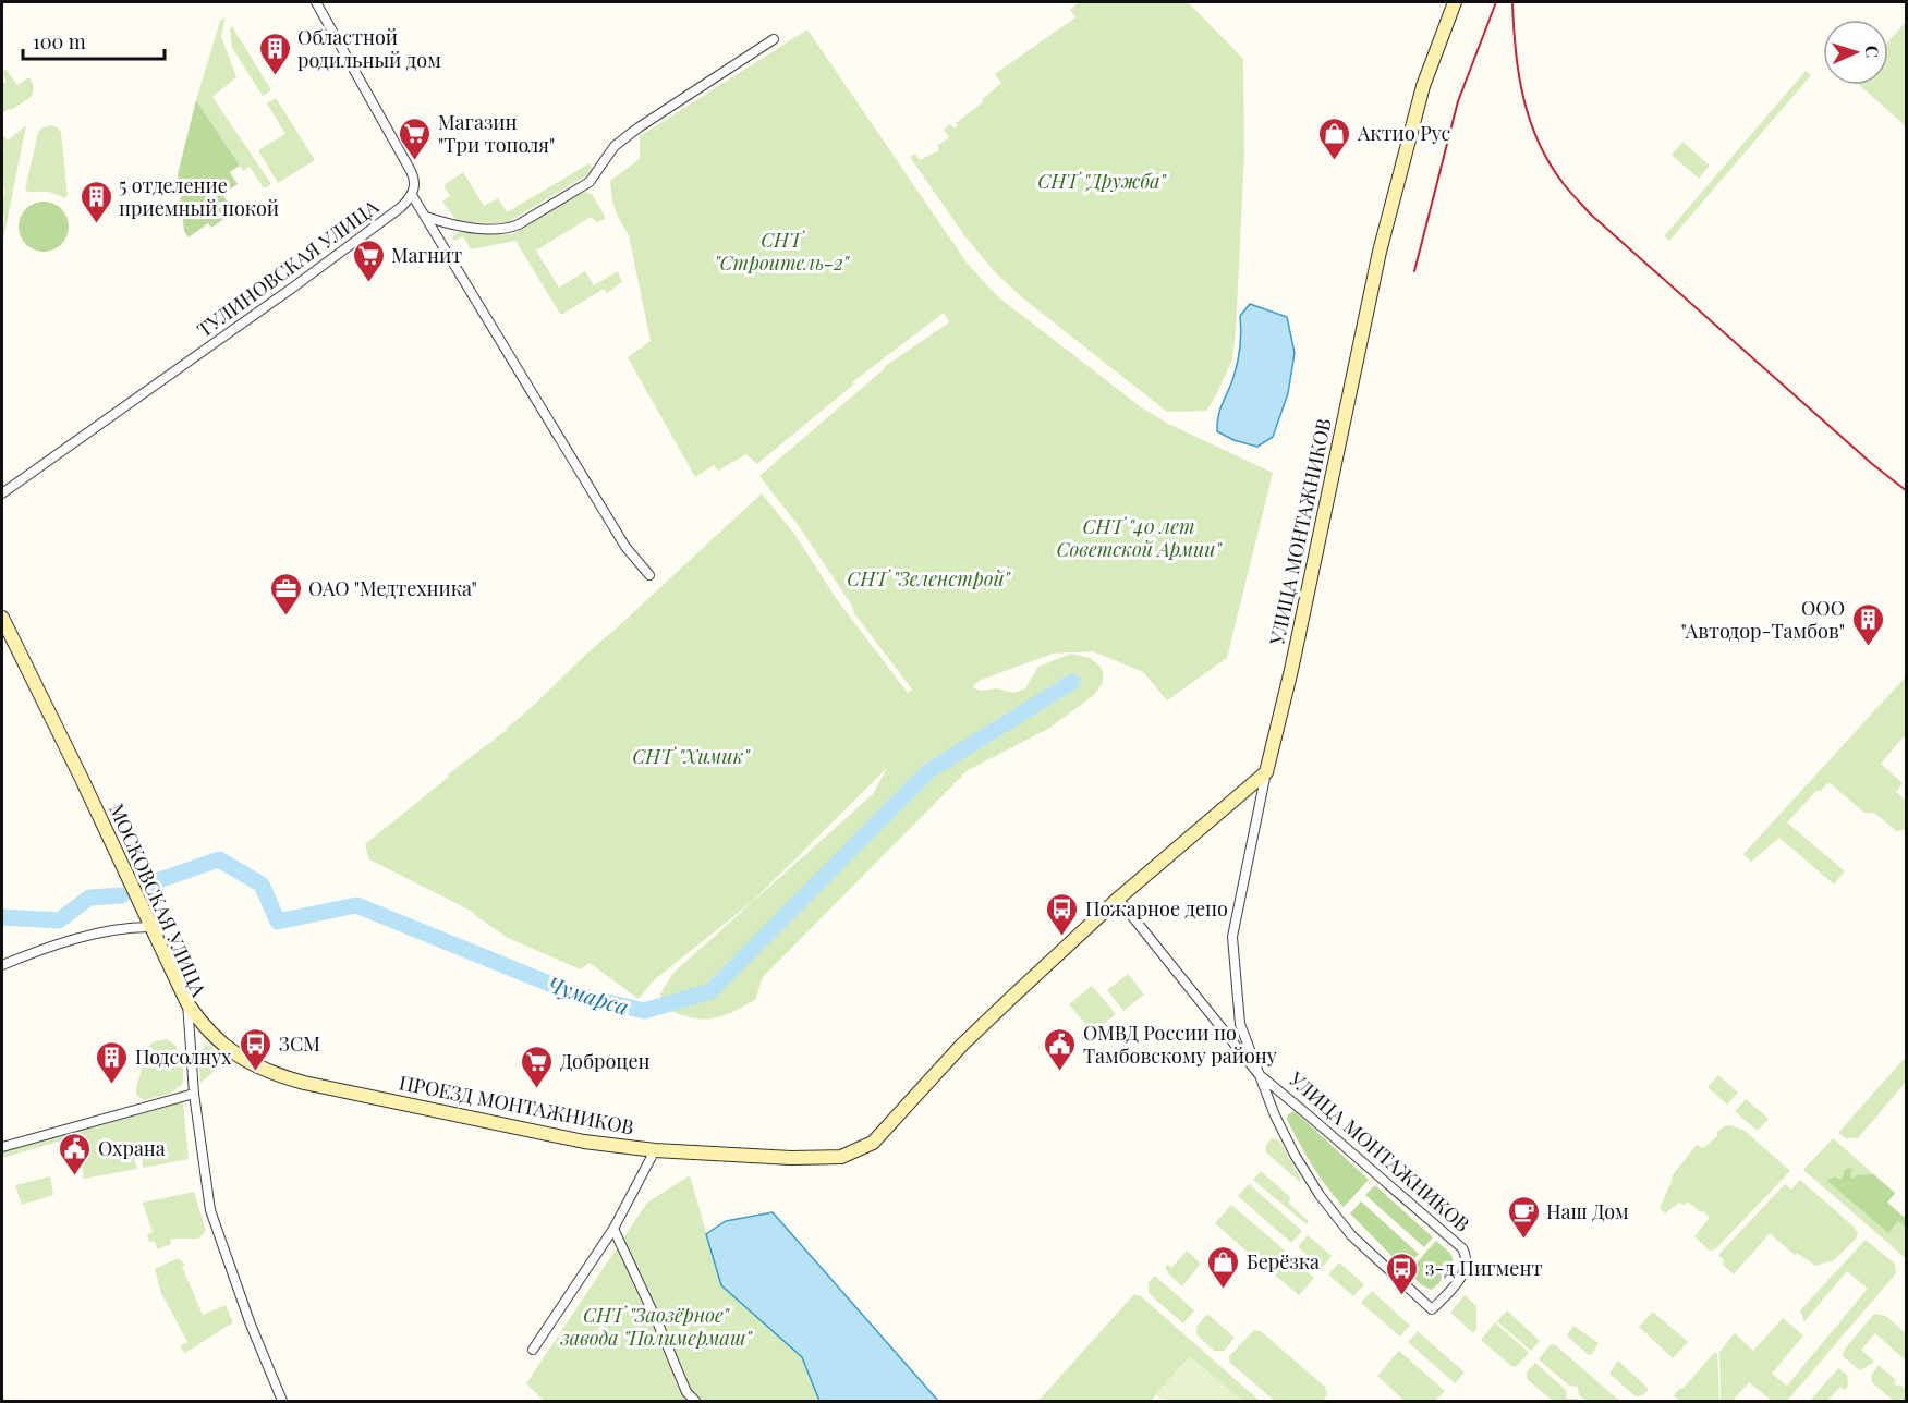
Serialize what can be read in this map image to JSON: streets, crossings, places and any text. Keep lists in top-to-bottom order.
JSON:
{
  "streets": {
    "main road": ["УЛИЦА МОНТАЖНИКОВ", "МОСКОВСКАЯ УЛИЦА", "ПРОЕЗД МОНТАЖНИКОВ"],
    "street": ["ТУЛИНОВСКАЯ УЛИЦА"]
  },
  "crossings": [
    ["УЛИЦА МОНТАЖНИКОВ", "ПРОЕЗД МОНТАЖНИКОВ"],
    ["МОСКОВСКАЯ УЛИЦА", "ПРОЕЗД МОНТАЖНИКОВ"]
  ],
  "water": ["Чумарса"],
  "parks": [
    "СНТ \"Дружба\"",
    "СНТ \"Строитель-2\"",
    "СНТ \"40 лет Советской Армии\"",
    "СНТ \"Зеленстрой\"",
    "СНТ \"Химик\"",
    "СНТ \"Заозёрное\" завода \"Полимермаш\""
  ],
  "places": {
    "building": [
      "Областной родильный дом",
      "5 отделение приемный покой",
      "ООО \"Автодор-Тамбов\"",
      "Подсолнух"
    ],
    "supermarket": ["Магазин \"Три тополя\"", "Магнит", "Доброцен"],
    "shop": ["Актио Рус", "Берёзка"],
    "office": ["ОАО \"Медтехника\""],
    "bus stop": ["Пожарное депо", "ЗСМ", "з-д Пигмент"],
    "public building": ["ОМВД России по Тамбовскому району", "Охрана"],
    "cafe": ["Наш Дом"]
  },
  "scale_bar": "100 m",
  "north": "right"
}
